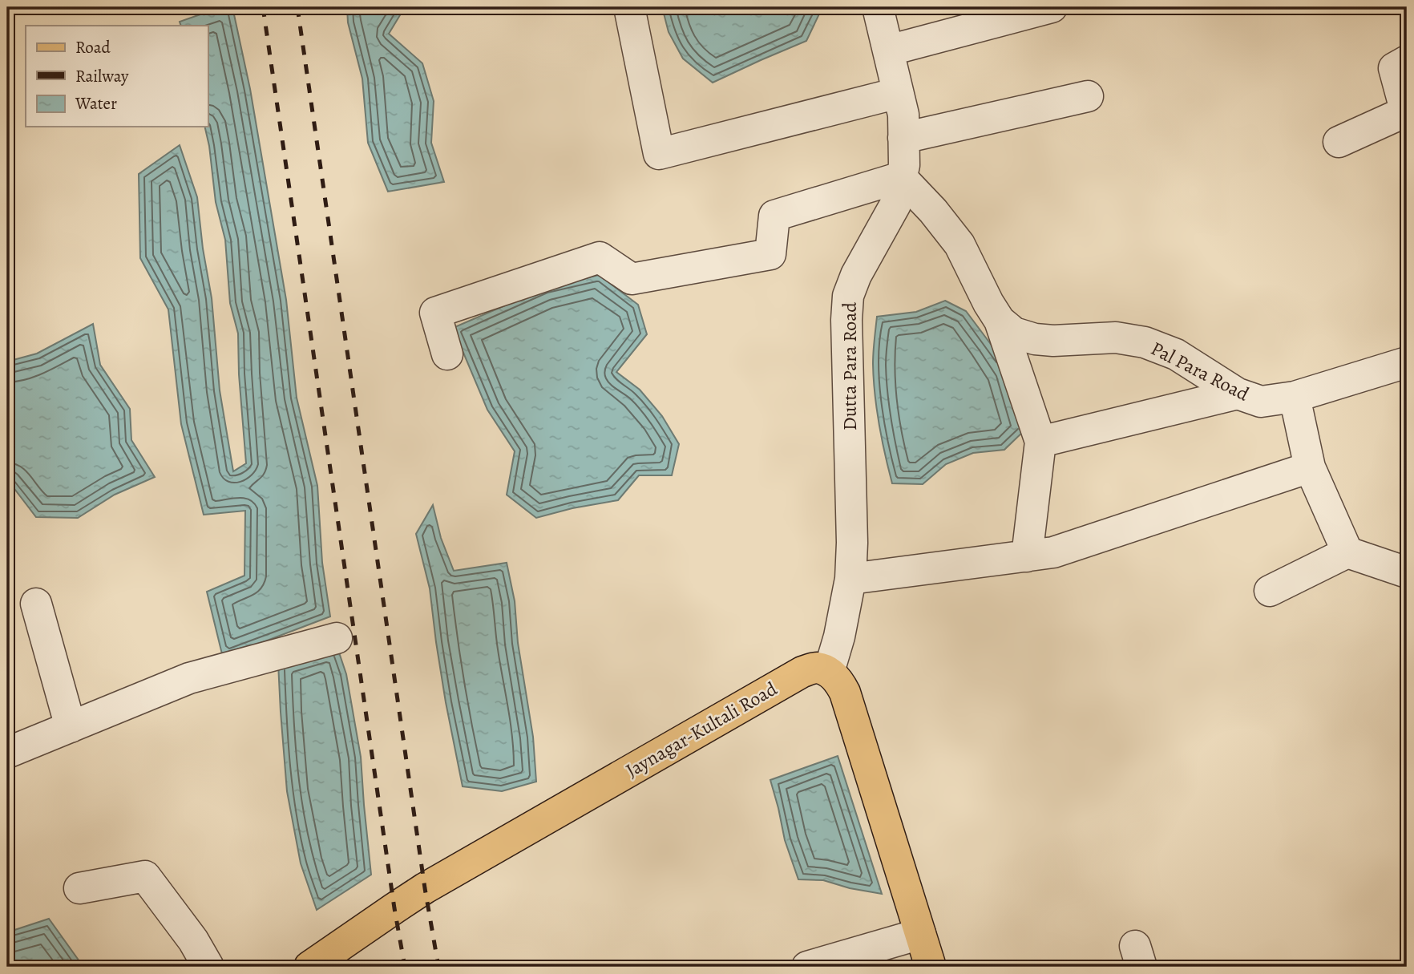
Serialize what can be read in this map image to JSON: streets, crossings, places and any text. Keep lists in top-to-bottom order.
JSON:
{
  "streets": {
    "main road": ["Jaynagar-Kultali Road"],
    "street": ["Dutta Para Road", "Pal Para Road"]
  },
  "crossings": [
    ["Dutta Para Road", "Pal Para Road"],
    ["Dutta Para Road", "Jaynagar-Kultali Road"]
  ],
  "legend": ["Road", "Railway", "Water"]
}
